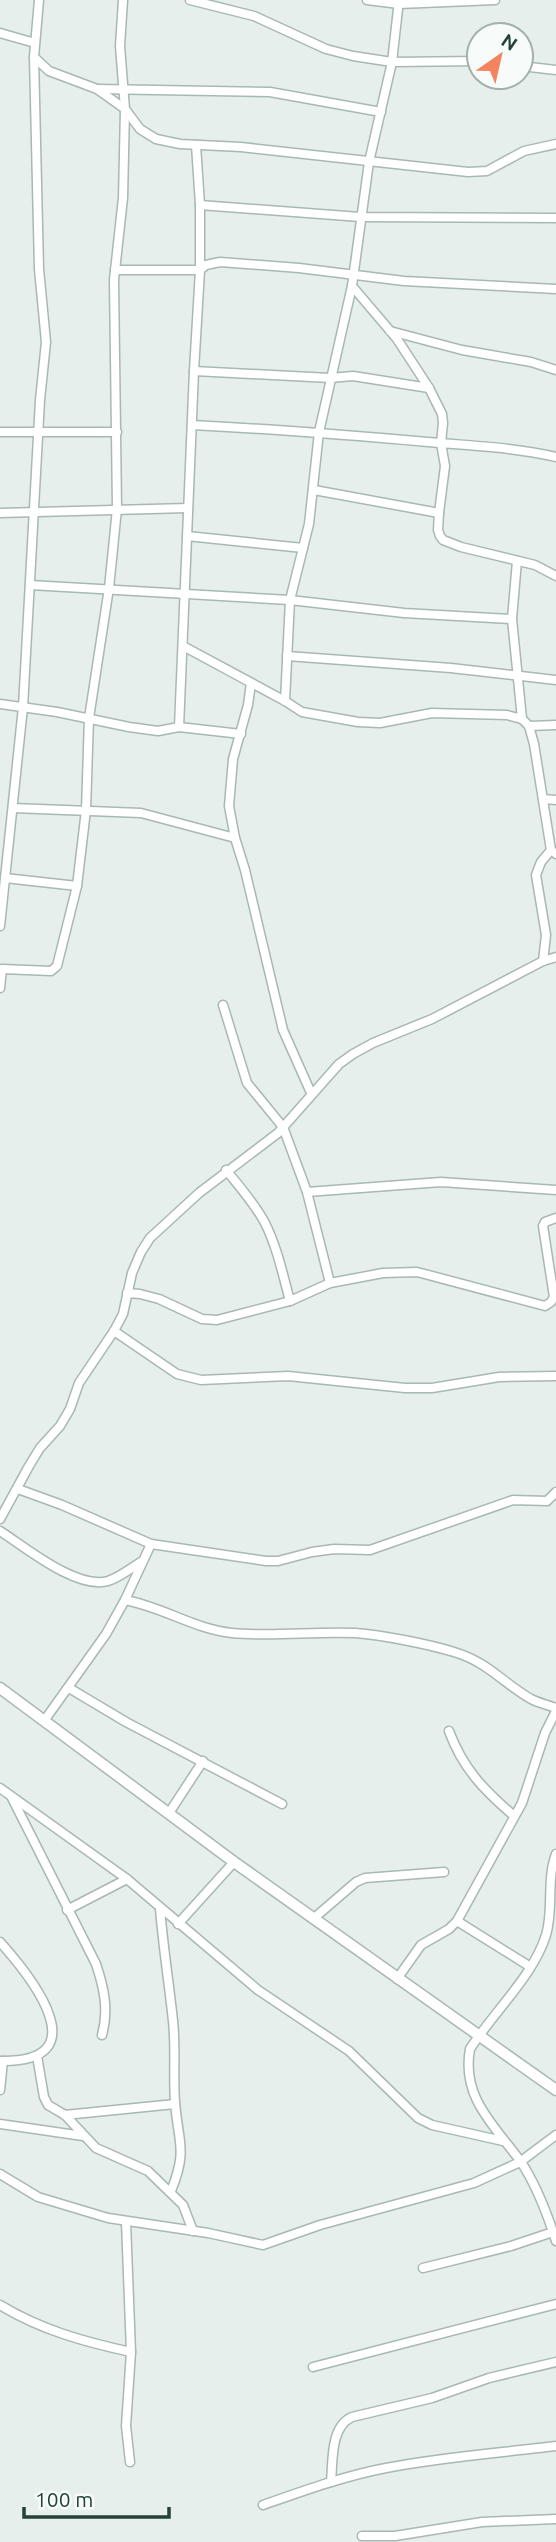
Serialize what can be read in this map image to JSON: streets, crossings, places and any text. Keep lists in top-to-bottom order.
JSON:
{
  "scale_bar": "100 m",
  "north": "top right"
}
